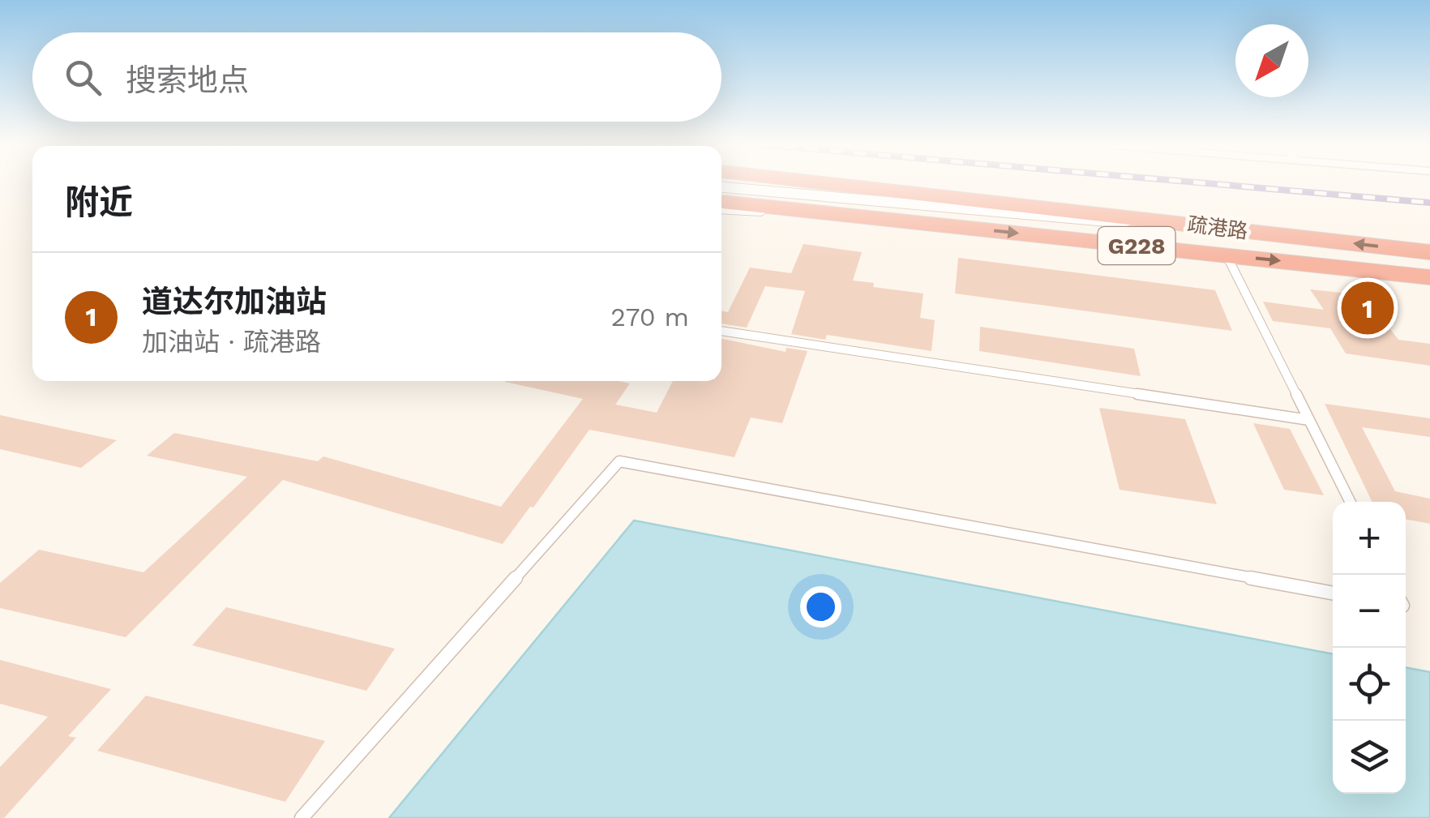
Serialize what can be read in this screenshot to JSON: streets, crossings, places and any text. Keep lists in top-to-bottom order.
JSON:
{
  "streets": {
    "highway": ["疏港路", "G228"]
  },
  "north": "bottom left",
  "page": {
    "search": "搜索地点",
    "heading": "附近",
    "list": [
      {
        "mark": "1",
        "name": "道达尔加油站",
        "note": "加油站 · 疏港路",
        "value": "270 m"
      }
    ],
    "pins": "1",
    "map_buttons": ["+", "−"]
  }
}
